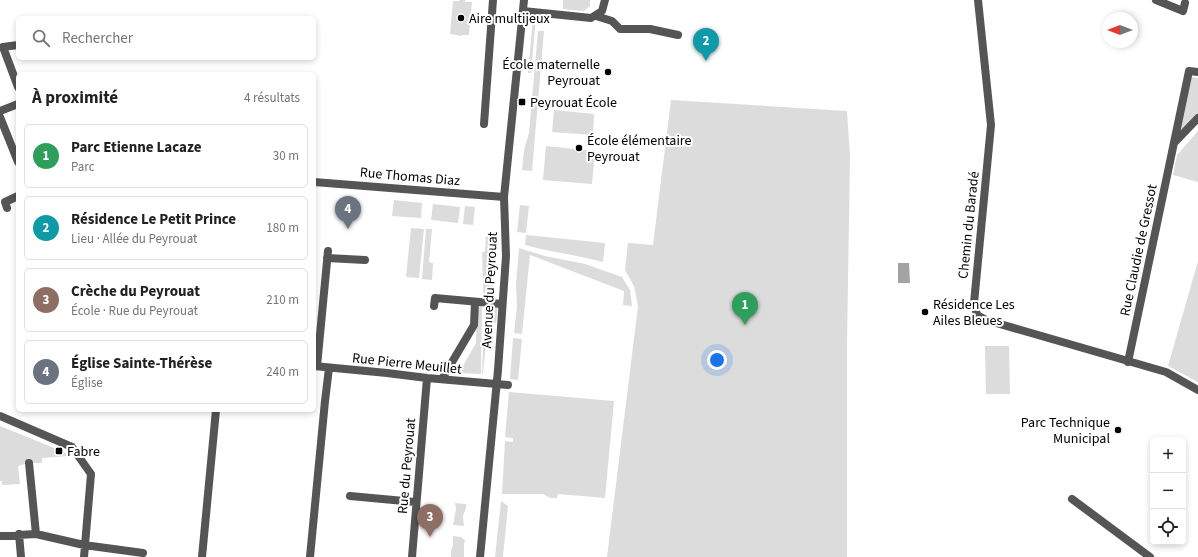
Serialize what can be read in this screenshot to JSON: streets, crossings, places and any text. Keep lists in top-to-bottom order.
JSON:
{
  "streets": {
    "street": [
      "Rue Thomas Diaz",
      "Chemin du Baradé",
      "Rue Claudie de Gressot",
      "Avenue du Peyrouat",
      "Rue Pierre Meuillet",
      "Rue du Peyrouat"
    ]
  },
  "crossings": [
    ["Rue Thomas Diaz", "Avenue du Peyrouat"],
    ["Chemin du Baradé", "Rue Claudie de Gressot"],
    ["Avenue du Peyrouat", "Rue Pierre Meuillet"],
    ["Rue Pierre Meuillet", "Rue du Peyrouat"]
  ],
  "places": {
    "other": [
      "Aire multijeux",
      "École maternelle Peyrouat",
      "École élémentaire Peyrouat",
      "Résidence Les Ailes Bleues",
      "Parc Technique Municipal"
    ],
    "transit": ["Peyrouat École", "Fabre"]
  },
  "north": "left",
  "page": {
    "search": "Rechercher",
    "pins": [
      "2",
      "4",
      "1",
      "3"
    ],
    "heading": ["À proximité", "4 résultats"],
    "list": [
      {
        "mark": "1",
        "name": "Parc Etienne Lacaze",
        "note": "Parc",
        "value": "30 m"
      },
      {
        "mark": "2",
        "name": "Résidence Le Petit Prince",
        "note": "Lieu · Allée du Peyrouat",
        "value": "180 m"
      },
      {
        "mark": "3",
        "name": "Crèche du Peyrouat",
        "note": "École · Rue du Peyrouat",
        "value": "210 m"
      },
      {
        "mark": "4",
        "name": "Église Sainte-Thérèse",
        "note": "Église",
        "value": "240 m"
      }
    ],
    "map_buttons": ["+", "−"]
  }
}
